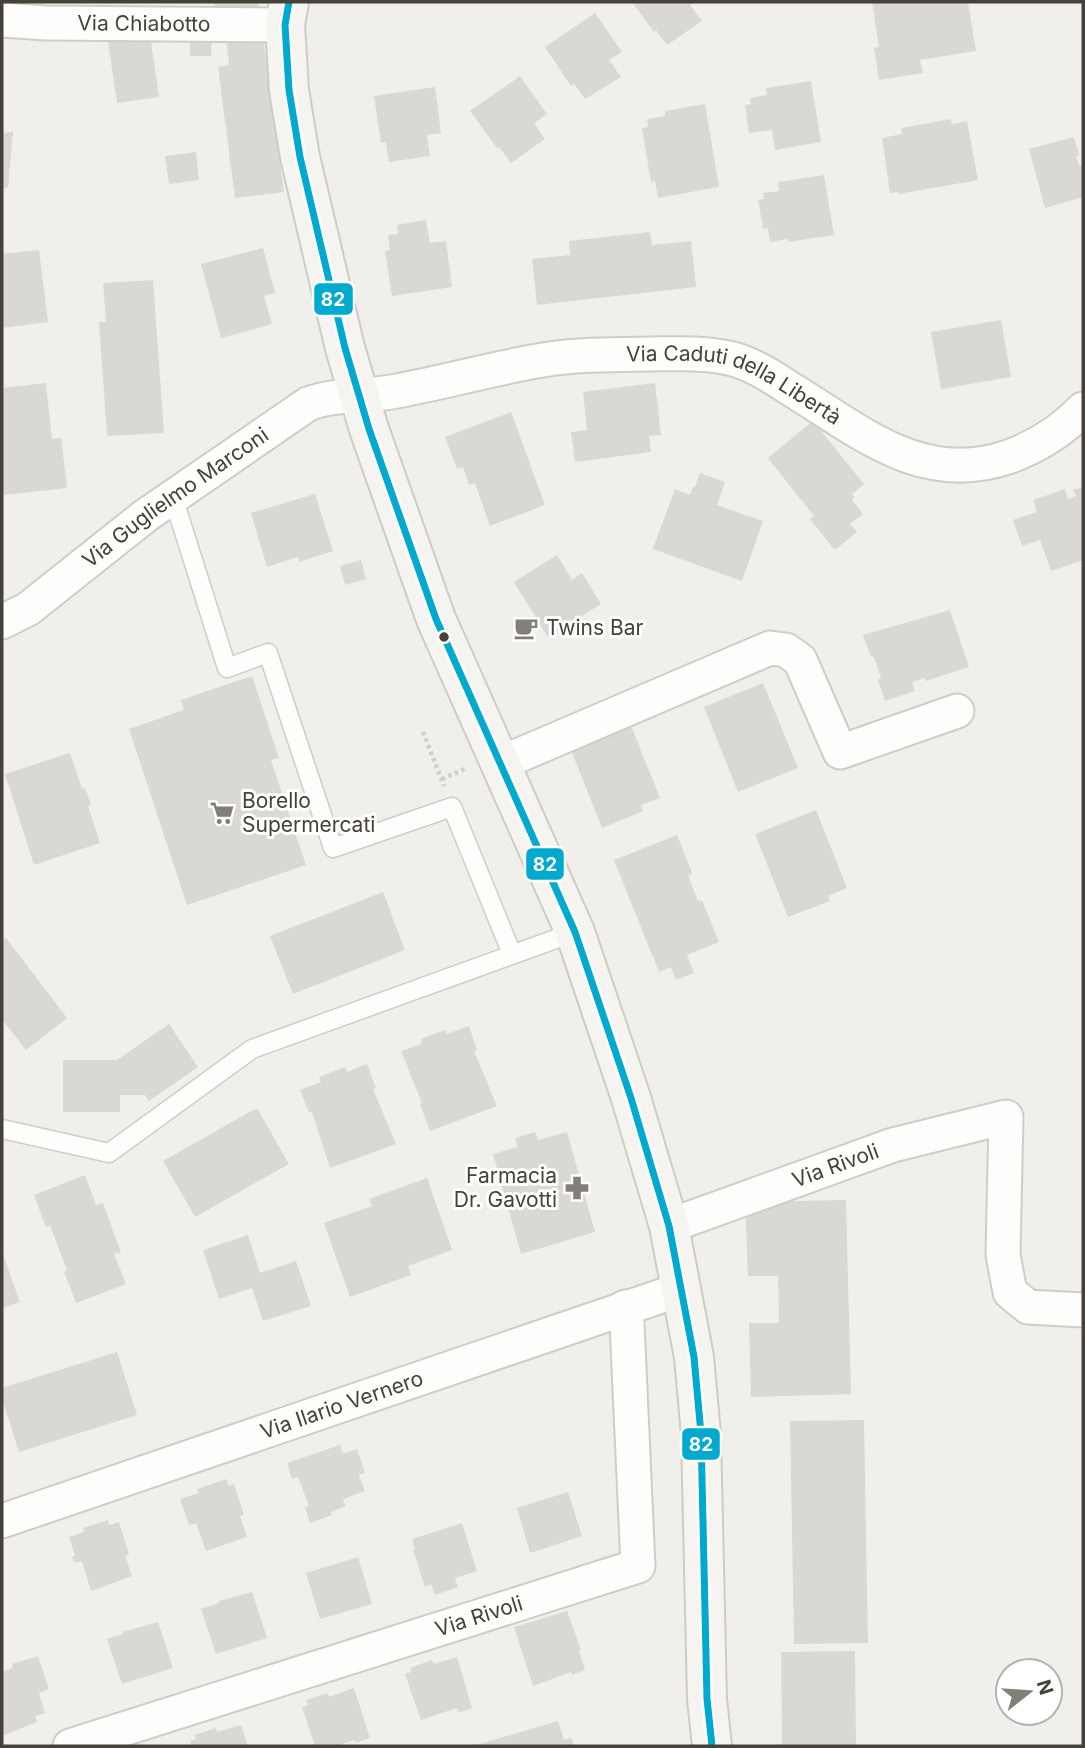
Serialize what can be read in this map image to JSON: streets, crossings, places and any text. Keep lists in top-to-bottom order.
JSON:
{
  "streets": {
    "street": [
      "Via Chiabotto",
      "Via Caduti della Libertà",
      "Via Guglielmo Marconi",
      "Via Rivoli",
      "Via Ilario Vernero"
    ]
  },
  "crossings": [
    ["Via Caduti della Libertà", "Via Guglielmo Marconi"],
    ["Via Rivoli", "Via Ilario Vernero"]
  ],
  "places": {
    "cafe": ["Twins Bar"],
    "supermarket": ["Borello Supermercati"],
    "pharmacy": ["Farmacia Dr. Gavotti"]
  },
  "lines": ["transit line 82"],
  "north": "right"
}
